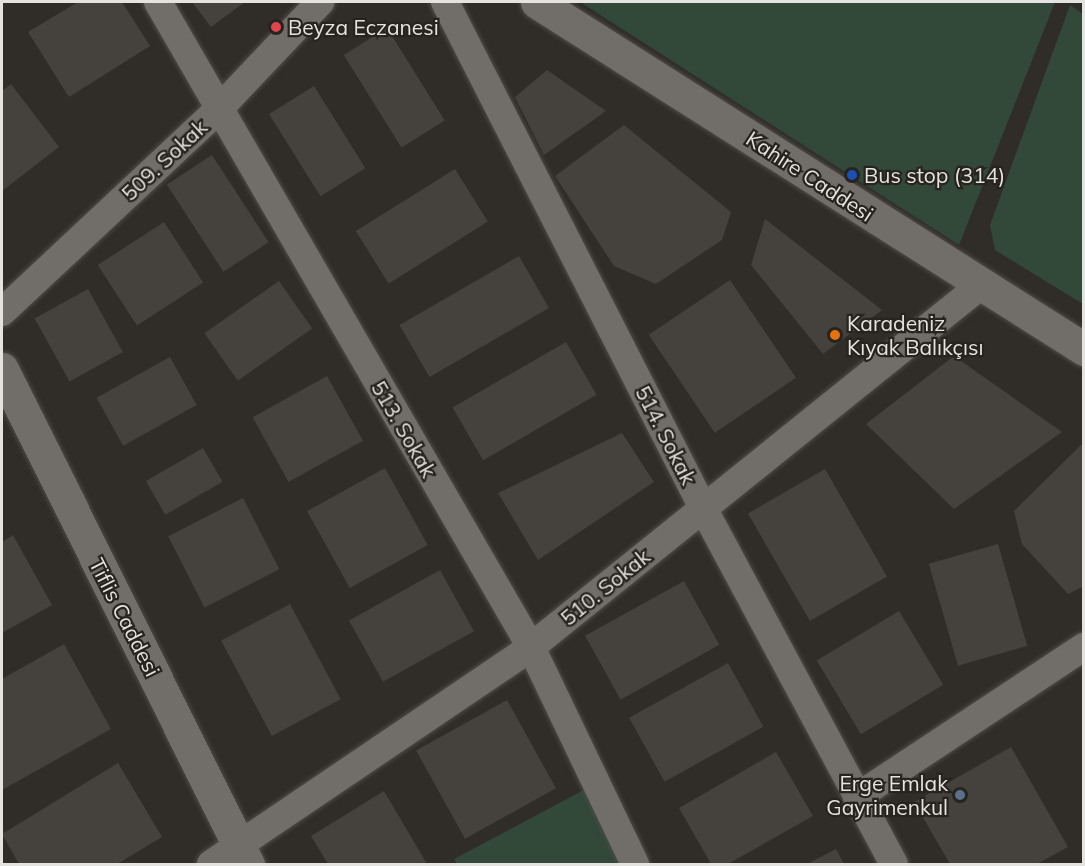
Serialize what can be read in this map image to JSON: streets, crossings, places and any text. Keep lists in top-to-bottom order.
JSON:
{
  "streets": {
    "main road": ["Kahire Caddesi", "Tiflis Caddesi"],
    "street": [
      "509. Sokak",
      "513. Sokak",
      "514. Sokak",
      "510. Sokak"
    ]
  },
  "crossings": [
    ["509. Sokak", "513. Sokak"],
    ["Kahire Caddesi", "510. Sokak"],
    ["513. Sokak", "510. Sokak"],
    ["514. Sokak", "510. Sokak"],
    ["510. Sokak", "Tiflis Caddesi"]
  ],
  "places": [
    "Beyza Eczanesi",
    "Bus stop (314)",
    "Karadeniz Kıyak Balıkçısı",
    "Erge Emlak Gayrimenkul"
  ]
}
